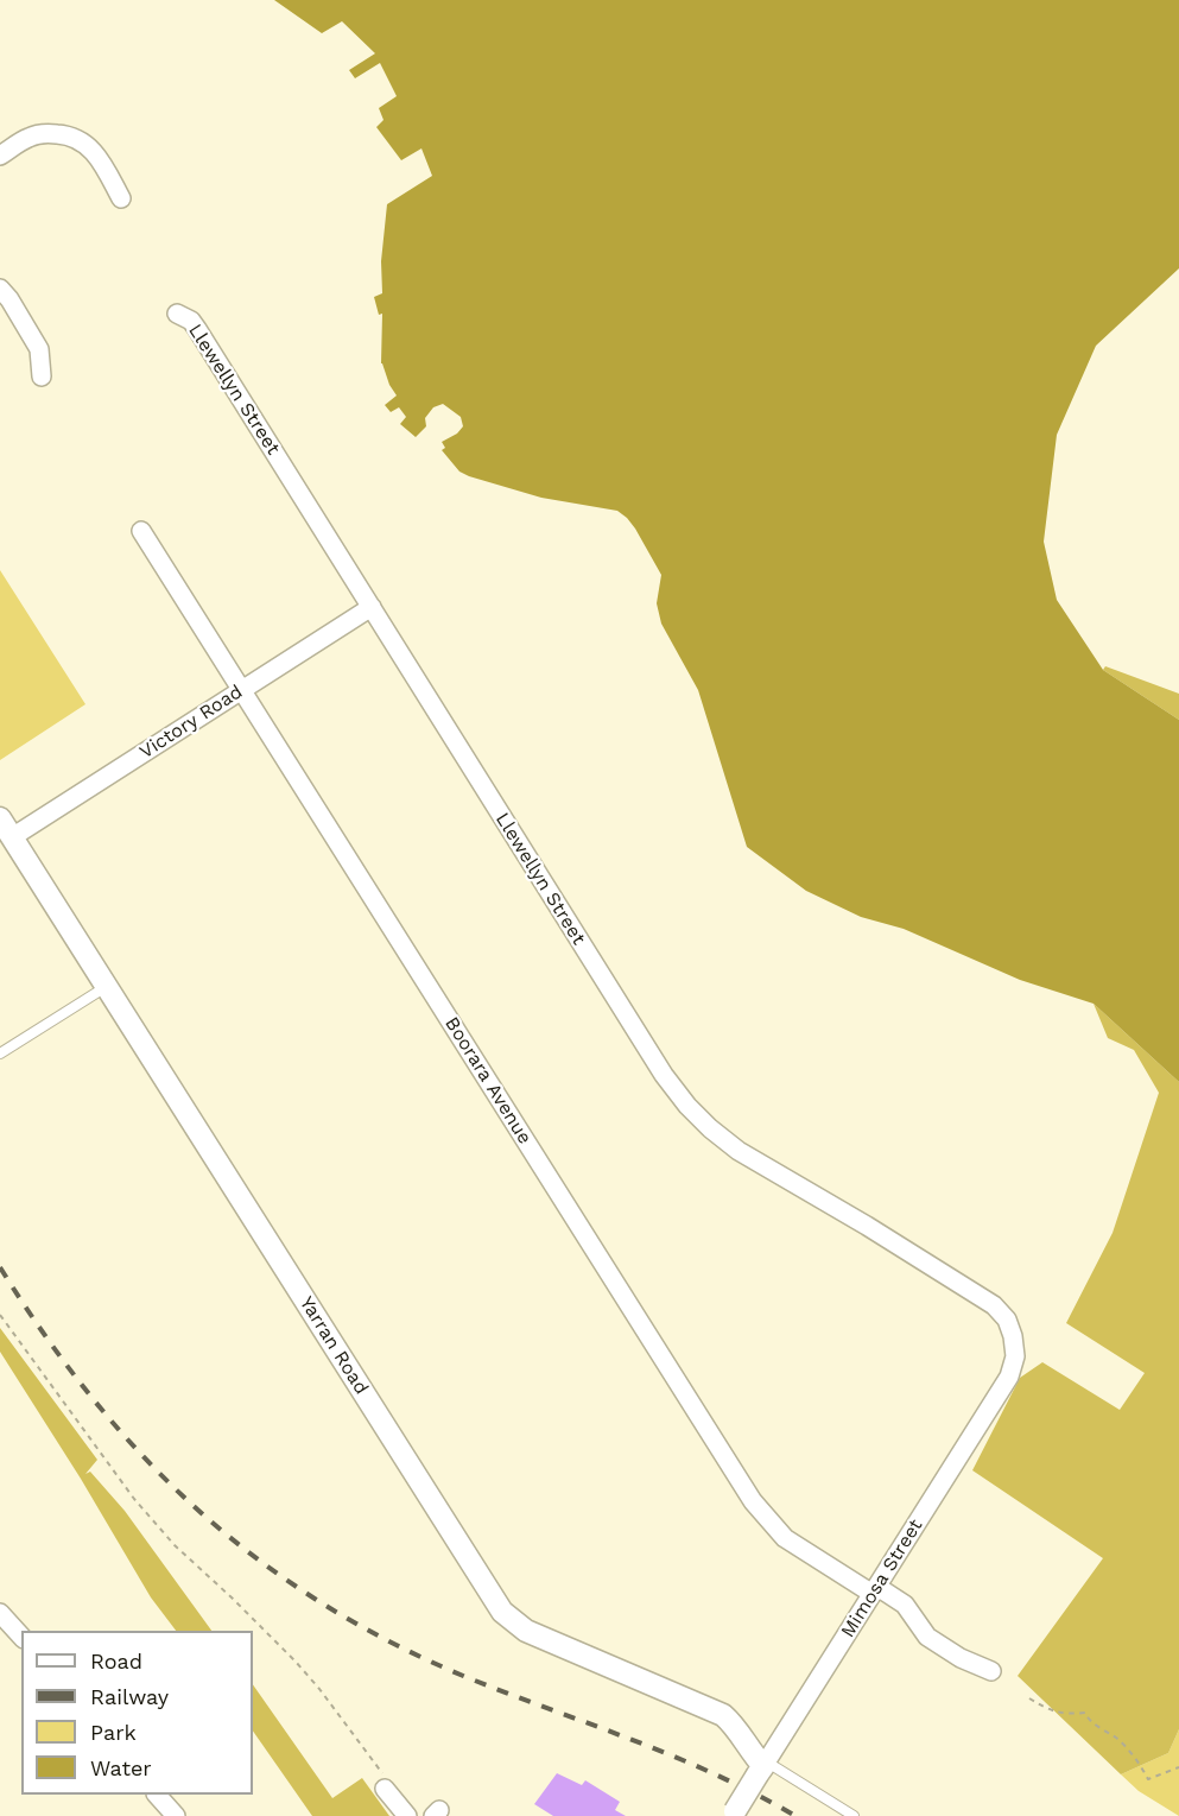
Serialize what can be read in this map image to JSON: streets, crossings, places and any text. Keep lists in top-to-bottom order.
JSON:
{
  "streets": {
    "street": [
      "Llewellyn Street",
      "Victory Road",
      "Boorara Avenue",
      "Yarran Road",
      "Mimosa Street"
    ]
  },
  "crossings": [
    ["Llewellyn Street", "Victory Road"],
    ["Llewellyn Street", "Mimosa Street"],
    ["Victory Road", "Boorara Avenue"],
    ["Victory Road", "Yarran Road"],
    ["Boorara Avenue", "Mimosa Street"],
    ["Yarran Road", "Mimosa Street"]
  ],
  "legend": [
    "Road",
    "Railway",
    "Park",
    "Water"
  ]
}
